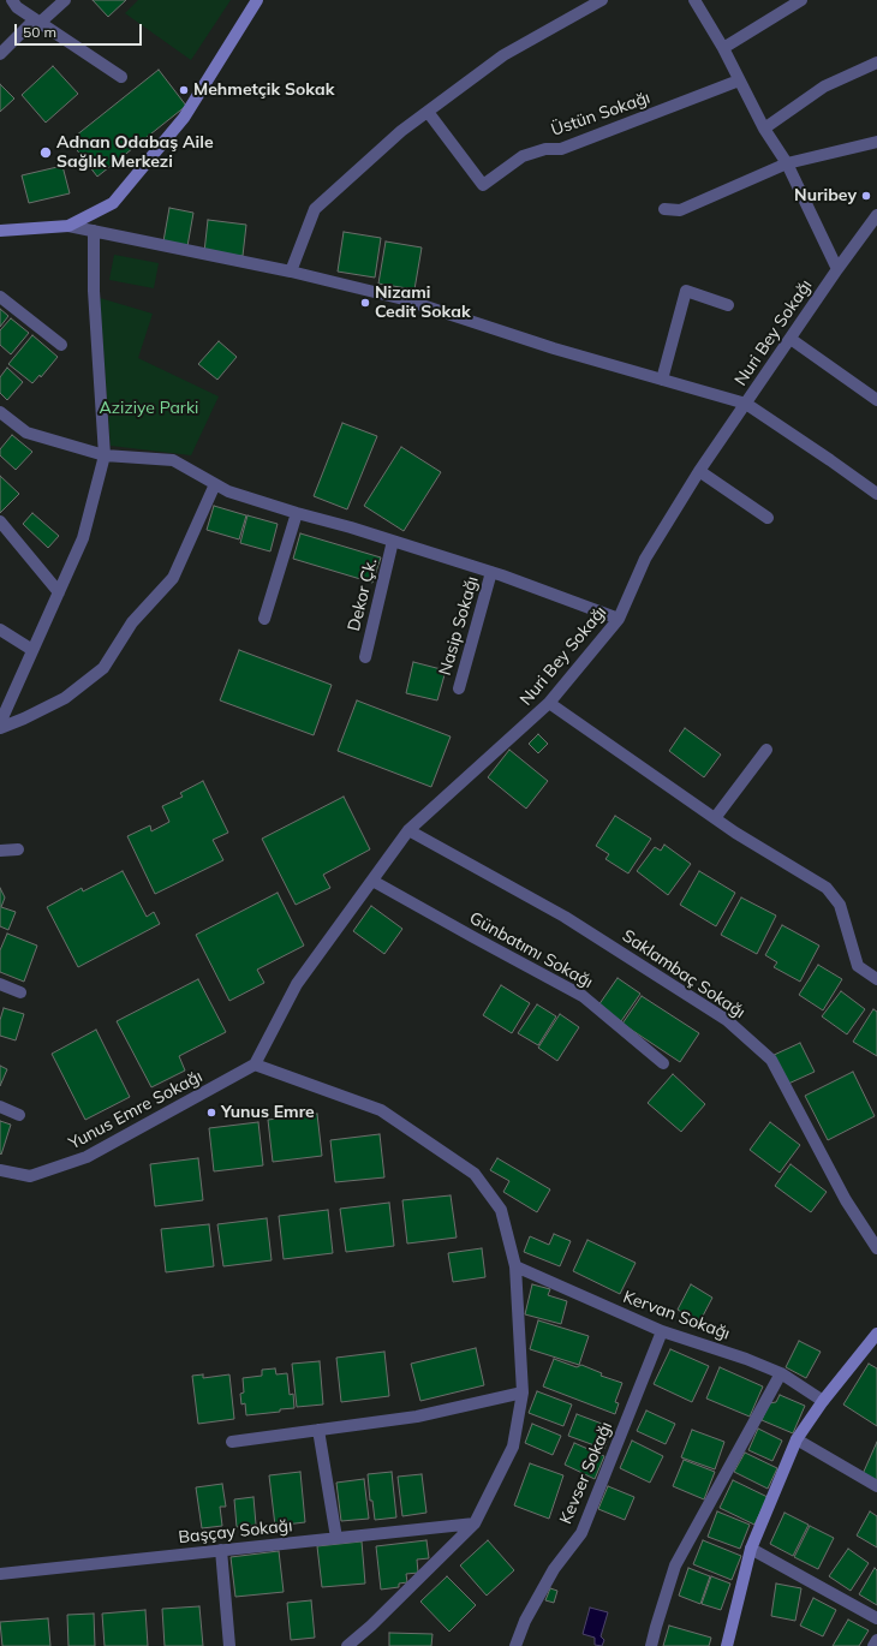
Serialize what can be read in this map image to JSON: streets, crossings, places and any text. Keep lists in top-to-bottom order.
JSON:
{
  "streets": {
    "street": [
      "Üstün Sokağı",
      "Nuri Bey Sokağı",
      "Dekor Çk.",
      "Nasip Sokağı",
      "Günbatımı Sokağı",
      "Saklambaç Sokağı",
      "Yunus Emre Sokağı",
      "Kervan Sokağı",
      "Kevser Sokağı",
      "Başçay Sokağı"
    ]
  },
  "crossings": [
    ["Nuri Bey Sokağı", "Günbatımı Sokağı"],
    ["Nuri Bey Sokağı", "Saklambaç Sokağı"],
    ["Nuri Bey Sokağı", "Yunus Emre Sokağı"],
    ["Kervan Sokağı", "Kevser Sokağı"]
  ],
  "parks": ["Aziziye Parki"],
  "places": [
    "Mehmetçik Sokak",
    "Adnan Odabaş Aile Sağlık Merkezi",
    "Nuribey",
    "Nizami Cedit Sokak",
    "Yunus Emre"
  ],
  "scale_bar": "50 m"
}
